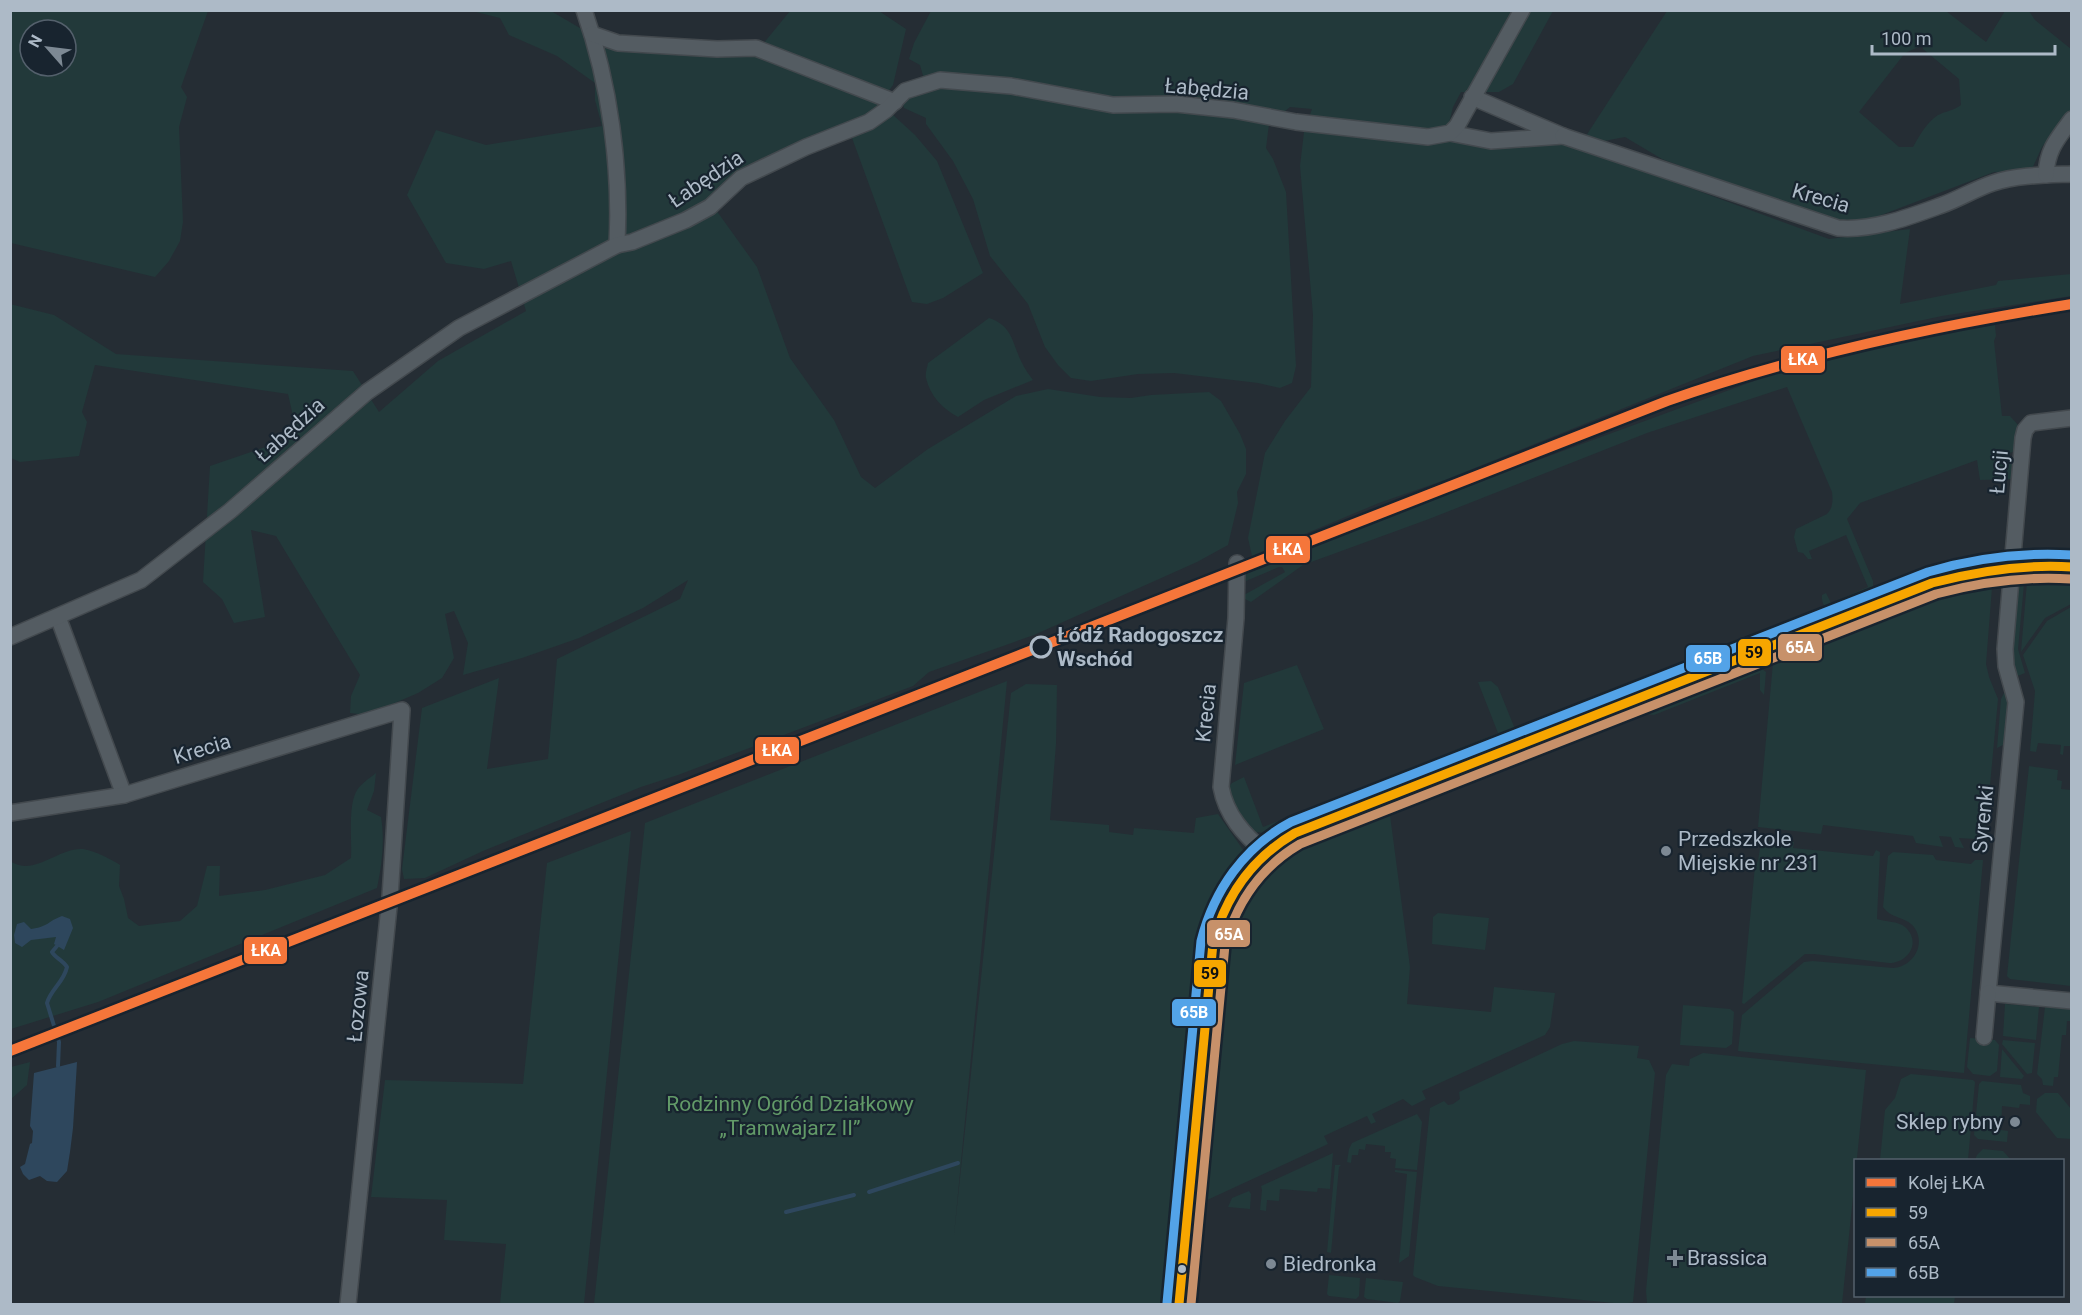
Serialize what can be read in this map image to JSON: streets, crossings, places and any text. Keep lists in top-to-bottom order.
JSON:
{
  "streets": {
    "street": [
      "Łabędzia",
      "Krecia",
      "Łucji",
      "Syrenki",
      "Łozowa"
    ]
  },
  "crossings": [
    ["Łabędzia", "Krecia"],
    ["Krecia", "Łozowa"],
    ["Łucji", "Syrenki"]
  ],
  "parks": ["Rodzinny Ogród Działkowy „Tramwajarz II”"],
  "places": {
    "other": [
      "Łódź Radogoszcz Wschód",
      "Przedszkole Miejskie nr 231",
      "Sklep rybny",
      "Biedronka"
    ],
    "health": ["Brassica"]
  },
  "lines": [
    "rail line ŁKA",
    "transit line 65B",
    "transit line 59",
    "transit line 65A"
  ],
  "legend": [
    "Kolej ŁKA",
    "59",
    "65A",
    "65B"
  ],
  "scale_bar": "100 m",
  "north": "top left"
}
